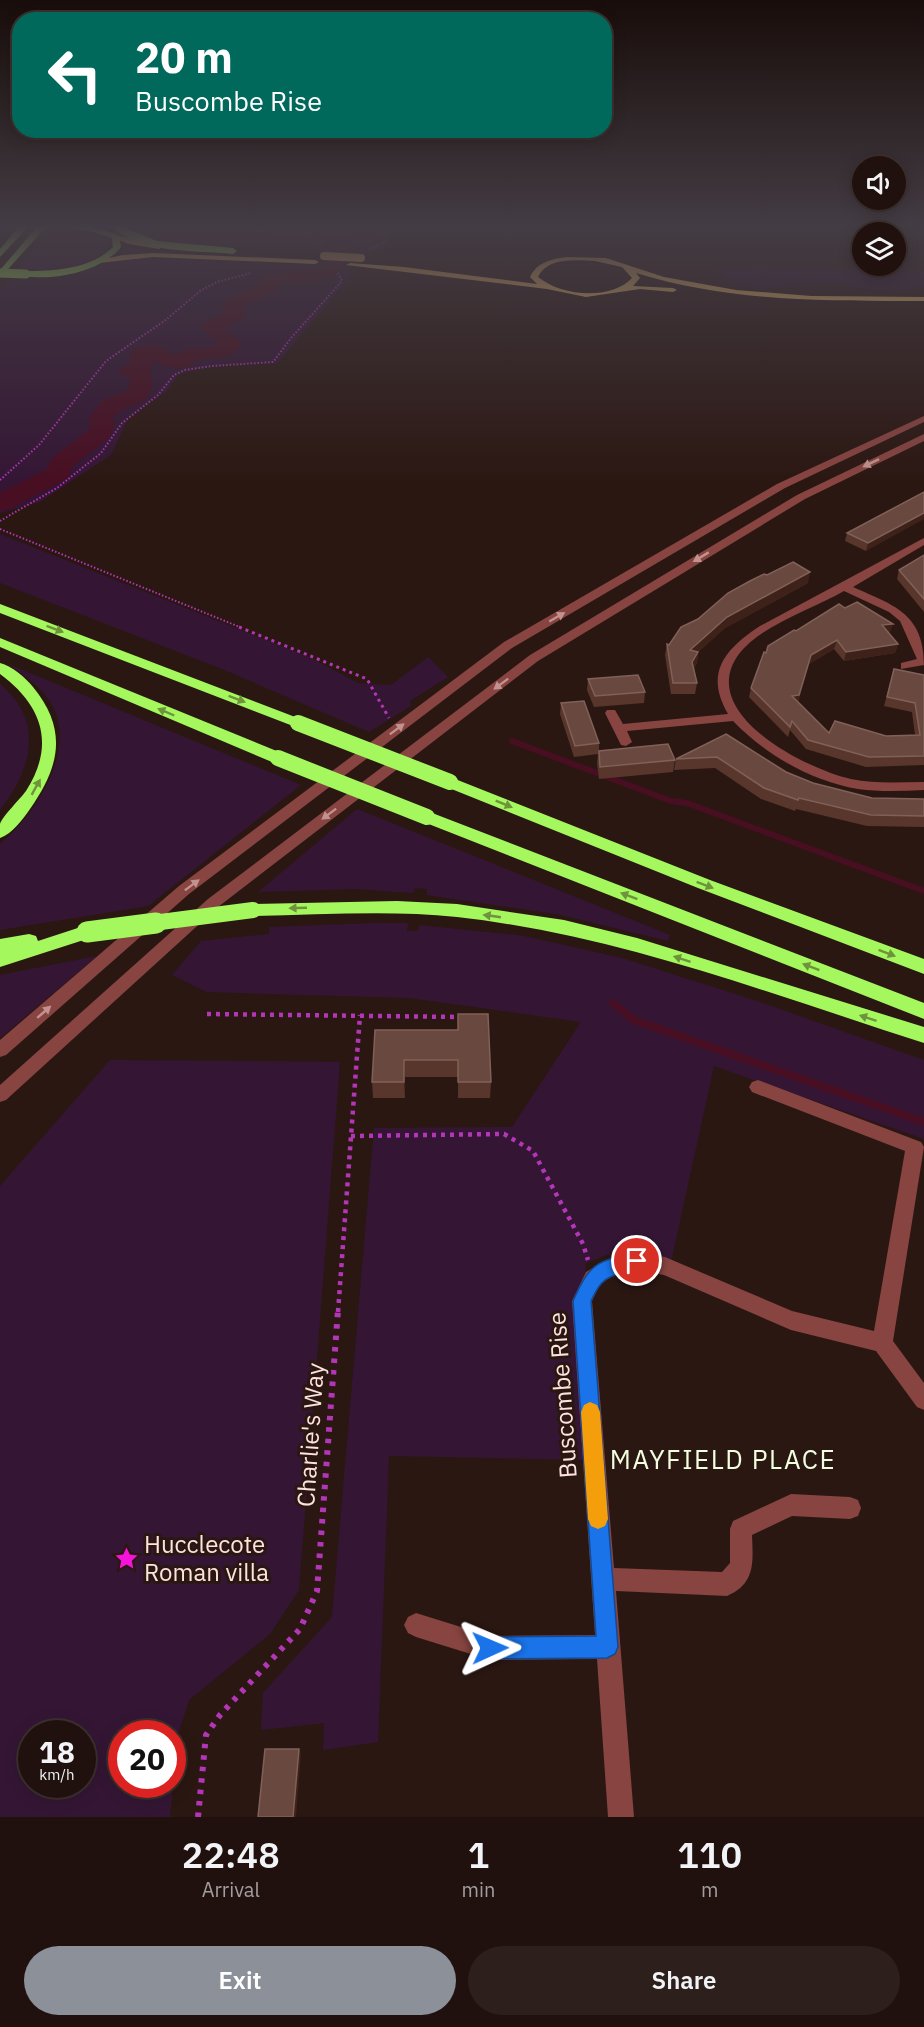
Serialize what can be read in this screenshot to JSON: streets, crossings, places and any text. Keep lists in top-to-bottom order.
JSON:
{
  "streets": {
    "street": ["Buscombe Rise"],
    "path": ["Charlie's Way"]
  },
  "districts": ["MAYFIELD PLACE"],
  "places": {
    "place": ["Hucclecote Roman villa"]
  },
  "page": {
    "turn": ["20 m", "Buscombe Rise"],
    "speed": "18 km/h",
    "limit": "20",
    "eta": [
      "22:48",
      "Arrival",
      "1",
      "min",
      "110",
      "m"
    ],
    "buttons": ["Exit", "Share"]
  }
}
